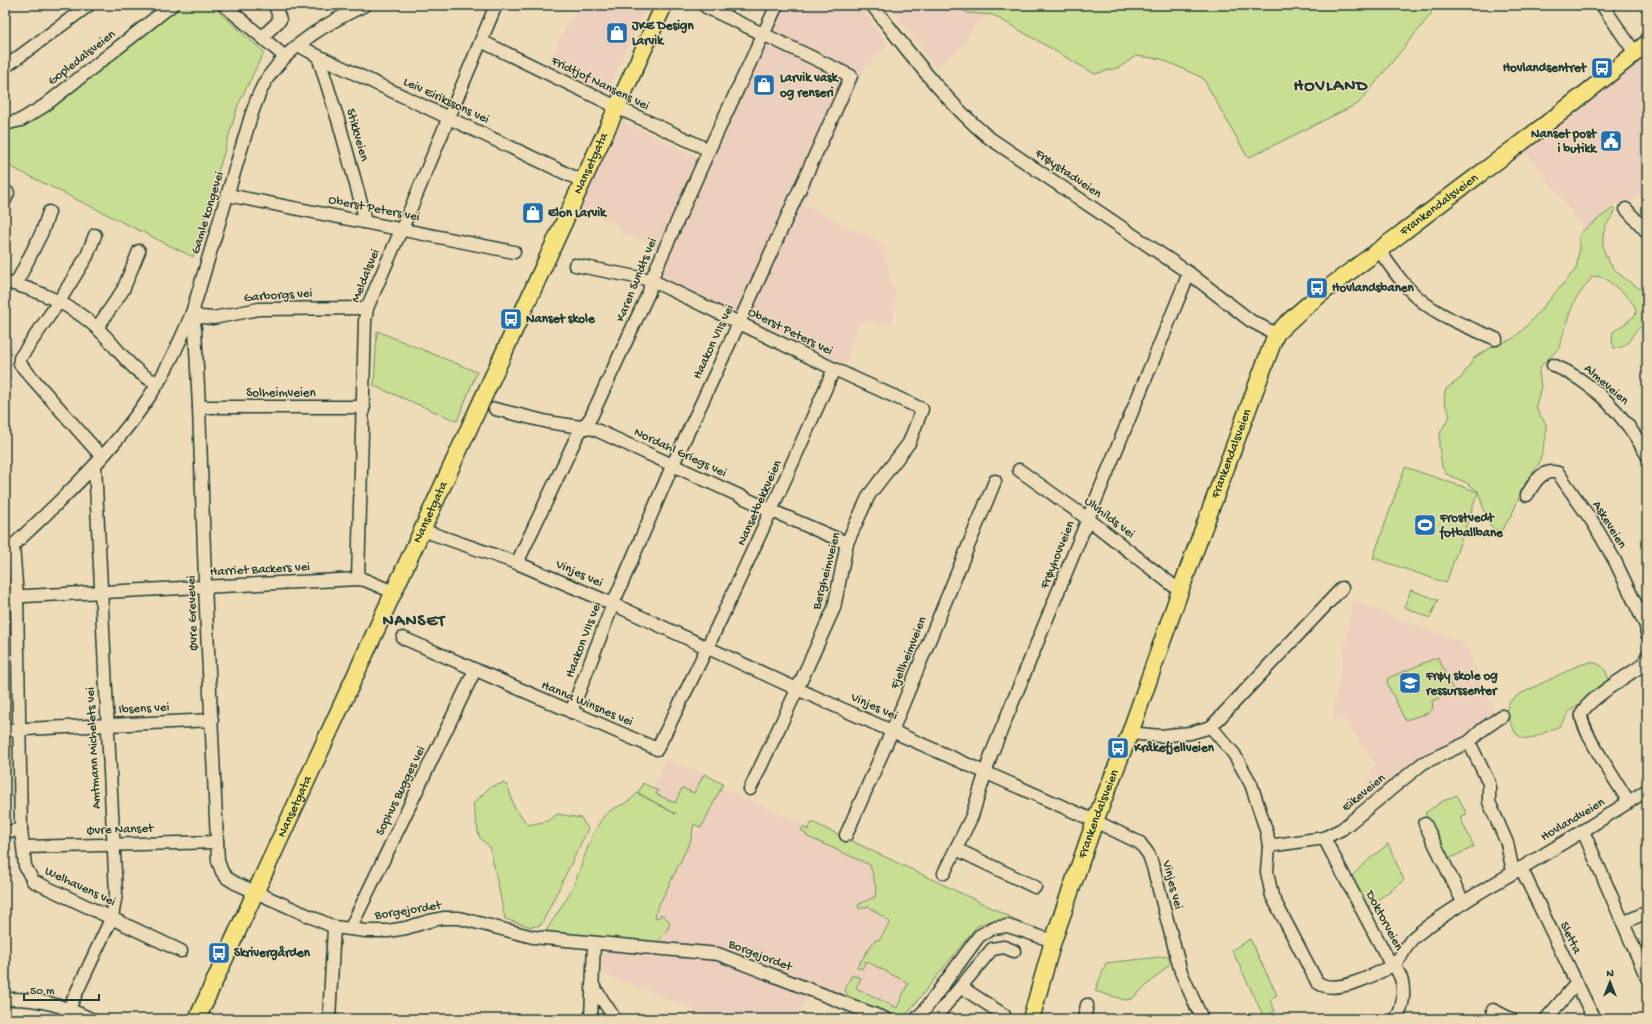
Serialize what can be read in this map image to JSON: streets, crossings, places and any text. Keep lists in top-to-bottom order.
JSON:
{
  "streets": {
    "main road": ["Nansetgata", "Frankendalsveien"],
    "street": [
      "Gopledalsveien",
      "Fridtjof Nansens vei",
      "Leiv Eirikssons vei",
      "Stikkveien",
      "Frøystadveien",
      "Oberst Peters vei",
      "Gamle kongevei",
      "Meldalsvei",
      "Karen Sundts vei",
      "Garborgs vei",
      "Haakon VIIs vei",
      "Almeveien",
      "Solheimveien",
      "Nordahl Griegs vei",
      "Nansetbekkveien",
      "Ulvhilds vei",
      "Askeveien",
      "Frøyhovveien",
      "Harriet Backers vei",
      "Bergheimveien",
      "Vinjes vei",
      "Øvre Grevevei",
      "Fjellheimveien",
      "Hanna Winsnes vei",
      "Ibsens vei",
      "Amtmann Michelets vei",
      "Sophus Bugges vei",
      "Eikeveien",
      "Hovlandveien",
      "Øvre Nanset",
      "Welhavens vei",
      "Borgejordet",
      "Doktorveien",
      "Sletta"
    ]
  },
  "crossings": [
    ["Fridtjof Nansens vei", "Nansetgata"],
    ["Fridtjof Nansens vei", "Meldalsvei"],
    ["Fridtjof Nansens vei", "Karen Sundts vei"],
    ["Leiv Eirikssons vei", "Stikkveien"],
    ["Leiv Eirikssons vei", "Nansetgata"],
    ["Leiv Eirikssons vei", "Gamle kongevei"],
    ["Leiv Eirikssons vei", "Meldalsvei"],
    ["Stikkveien", "Oberst Peters vei"],
    ["Nansetgata", "Harriet Backers vei"],
    ["Nansetgata", "Vinjes vei"],
    ["Nansetgata", "Øvre Grevevei"],
    ["Nansetgata", "Borgejordet"],
    ["Frøystadveien", "Frankendalsveien"],
    ["Frøystadveien", "Frøyhovveien"],
    ["Frankendalsveien", "Ulvhilds vei"],
    ["Frankendalsveien", "Vinjes vei"],
    ["Oberst Peters vei", "Gamle kongevei"],
    ["Oberst Peters vei", "Meldalsvei"],
    ["Oberst Peters vei", "Karen Sundts vei"],
    ["Oberst Peters vei", "Haakon VIIs vei"],
    ["Oberst Peters vei", "Nansetbekkveien"],
    ["Oberst Peters vei", "Bergheimveien"],
    ["Gamle kongevei", "Garborgs vei"],
    ["Gamle kongevei", "Øvre Grevevei"],
    ["Gamle kongevei", "Amtmann Michelets vei"],
    ["Gamle kongevei", "Welhavens vei"],
    ["Meldalsvei", "Garborgs vei"],
    ["Meldalsvei", "Solheimveien"],
    ["Meldalsvei", "Harriet Backers vei"],
    ["Karen Sundts vei", "Haakon VIIs vei"],
    ["Karen Sundts vei", "Nordahl Griegs vei"],
    ["Karen Sundts vei", "Vinjes vei"],
    ["Garborgs vei", "Øvre Grevevei"],
    ["Haakon VIIs vei", "Nordahl Griegs vei"],
    ["Haakon VIIs vei", "Vinjes vei"],
    ["Haakon VIIs vei", "Hanna Winsnes vei"],
    ["Solheimveien", "Øvre Grevevei"],
    ["Nordahl Griegs vei", "Nansetbekkveien"],
    ["Nordahl Griegs vei", "Bergheimveien"],
    ["Nansetbekkveien", "Vinjes vei"],
    ["Nansetbekkveien", "Hanna Winsnes vei"],
    ["Ulvhilds vei", "Frøyhovveien"],
    ["Frøyhovveien", "Vinjes vei"],
    ["Harriet Backers vei", "Øvre Grevevei"],
    ["Harriet Backers vei", "Amtmann Michelets vei"],
    ["Harriet Backers vei", "Welhavens vei"],
    ["Bergheimveien", "Vinjes vei"],
    ["Vinjes vei", "Fjellheimveien"],
    ["Vinjes vei", "Hanna Winsnes vei"],
    ["Øvre Grevevei", "Ibsens vei"],
    ["Øvre Grevevei", "Øvre Nanset"],
    ["Øvre Grevevei", "Borgejordet"],
    ["Hanna Winsnes vei", "Sophus Bugges vei"],
    ["Ibsens vei", "Amtmann Michelets vei"],
    ["Ibsens vei", "Welhavens vei"],
    ["Amtmann Michelets vei", "Øvre Nanset"],
    ["Amtmann Michelets vei", "Welhavens vei"],
    ["Eikeveien", "Doktorveien"],
    ["Hovlandveien", "Doktorveien"],
    ["Hovlandveien", "Sletta"],
    ["Øvre Nanset", "Welhavens vei"]
  ],
  "districts": ["HOVLAND", "NANSET"],
  "places": {
    "shop": ["JKE Design Larvik", "Larvik vask og renseri", "Elon Larvik"],
    "bus stop": [
      "Hovlandsentret",
      "Hovlandsbanen",
      "Nanset skole",
      "Kråkefjellveien",
      "Skrivergården"
    ],
    "public building": ["Nanset post i butikk"],
    "sports": ["Frostvedt fotballbane"],
    "school or university": ["Frøy skole og ressurssenter"]
  },
  "scale_bar": "50 m",
  "north": "top"
}
